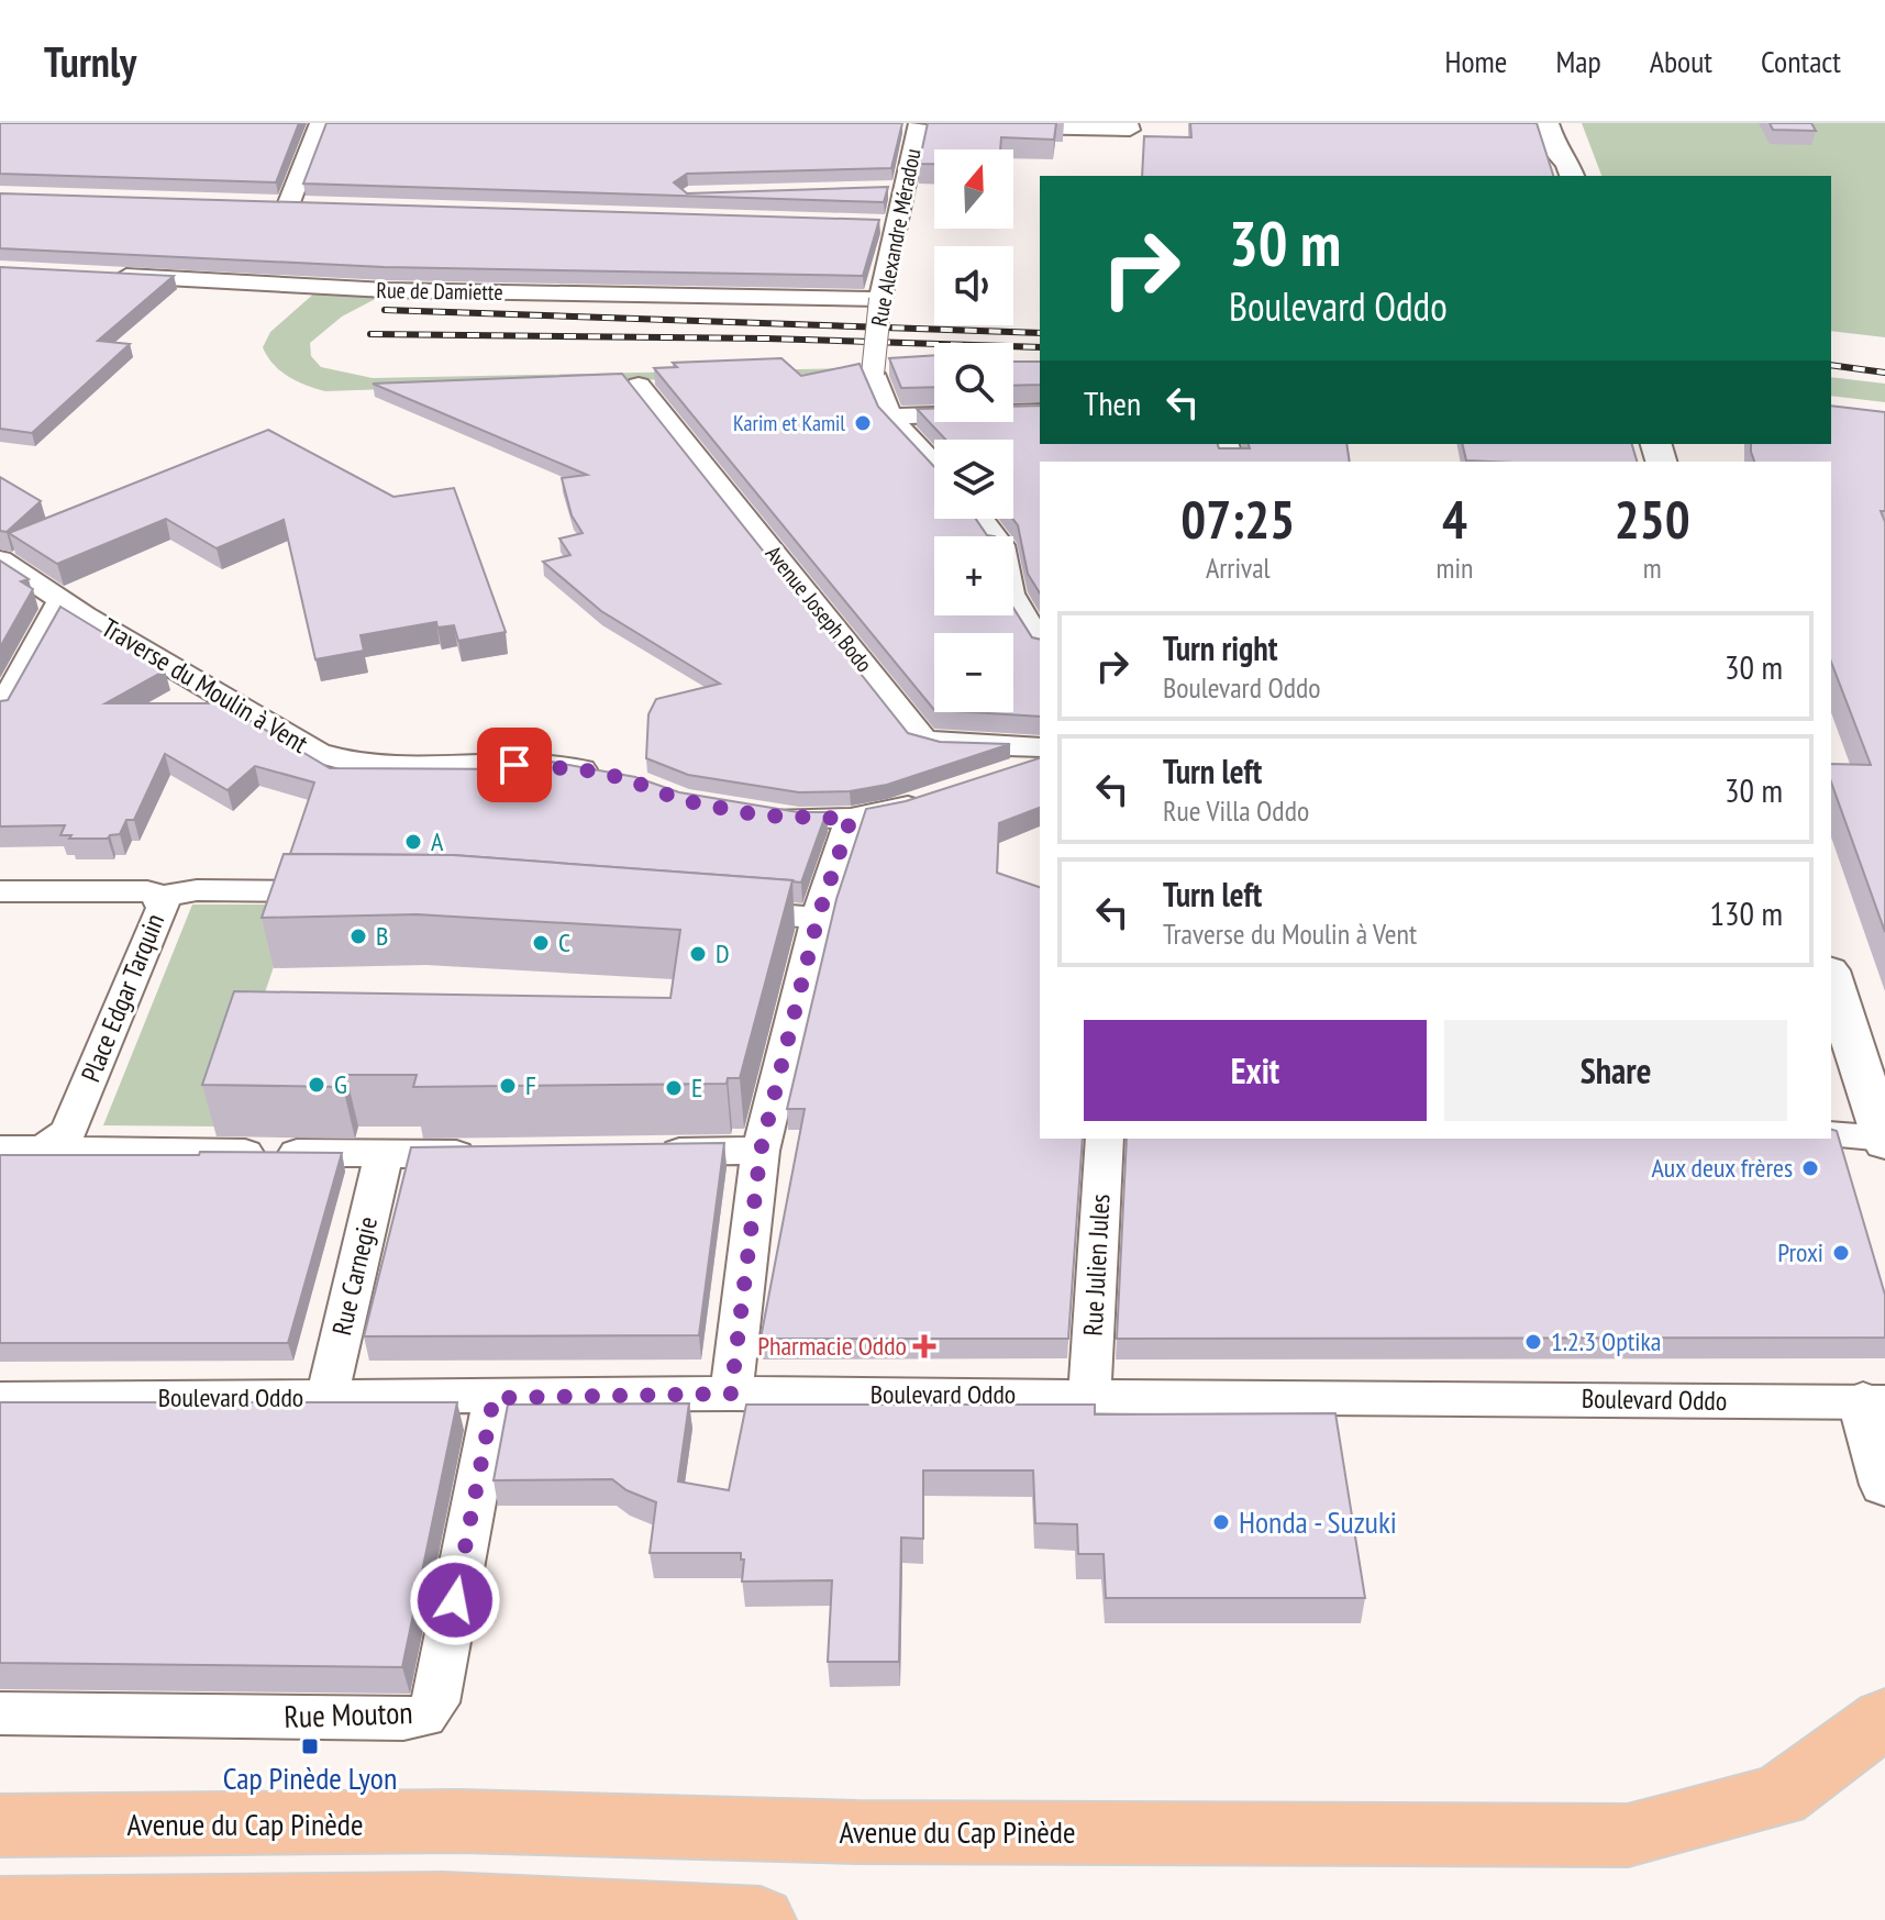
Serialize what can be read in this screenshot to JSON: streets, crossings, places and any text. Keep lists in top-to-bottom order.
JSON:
{
  "streets": {
    "main road": ["Avenue du Cap Pinède"],
    "street": [
      "Rue Alexandre Méradou",
      "Rue de Damiette",
      "Avenue Joseph Bodo",
      "Traverse du Moulin à Vent",
      "Place Edgar Tarquin",
      "Rue Julien Jules",
      "Rue Carnegie",
      "Boulevard Oddo",
      "Rue Mouton"
    ]
  },
  "crossings": [
    ["Rue Alexandre Méradou", "Rue de Damiette"],
    ["Rue Julien Jules", "Boulevard Oddo"],
    ["Rue Carnegie", "Boulevard Oddo"],
    ["Boulevard Oddo", "Rue Mouton"]
  ],
  "places": {
    "other": [
      "Karim et Kamil",
      "A",
      "B",
      "C",
      "D",
      "G",
      "F",
      "E",
      "Aux deux frères",
      "Proxi",
      "1.2.3 Optika",
      "Honda - Suzuki"
    ],
    "health": ["Pharmacie Oddo"],
    "transit": ["Cap Pinède Lyon"]
  },
  "north": "top",
  "page": {
    "header": "Turnly",
    "nav": [
      "Home",
      "Map",
      "About",
      "Contact"
    ],
    "map_buttons": ["+", "−"],
    "turn": ["30 m", "Boulevard Oddo"],
    "then": "Then",
    "eta": [
      "07:25",
      "Arrival",
      "4",
      "min",
      "250",
      "m"
    ],
    "list": [
      {
        "name": "Turn right",
        "note": "Boulevard Oddo",
        "value": "30 m"
      },
      {
        "name": "Turn left",
        "note": "Rue Villa Oddo",
        "value": "30 m"
      },
      {
        "name": "Turn left",
        "note": "Traverse du Moulin à Vent",
        "value": "130 m"
      }
    ],
    "buttons": ["Exit", "Share"]
  }
}
